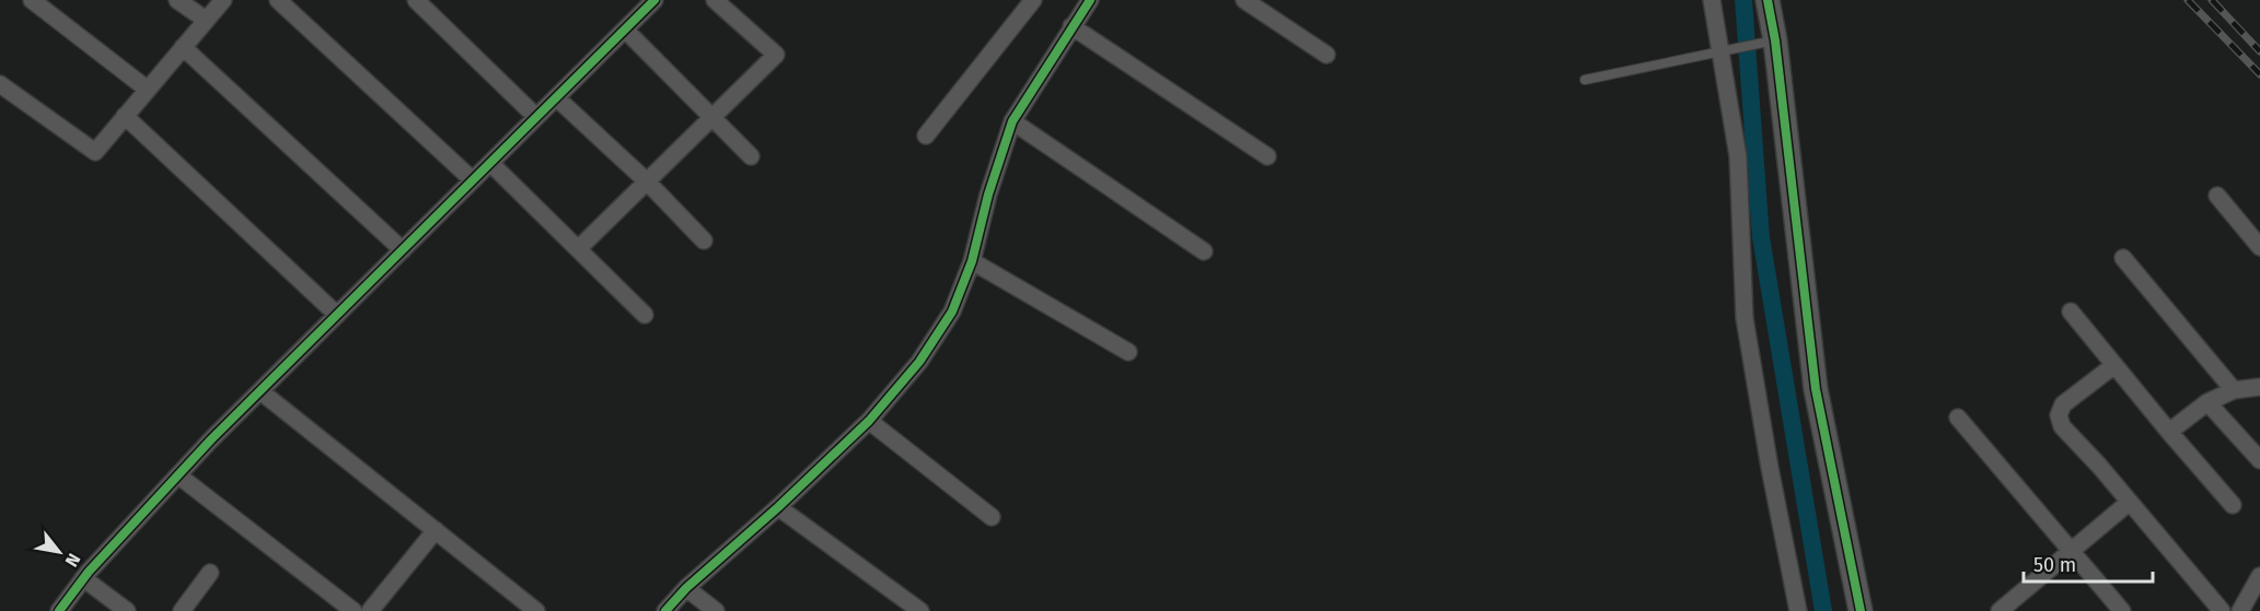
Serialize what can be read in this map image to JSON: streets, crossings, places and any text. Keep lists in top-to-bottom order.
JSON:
{
  "scale_bar": "50 m",
  "north": "bottom right"
}
